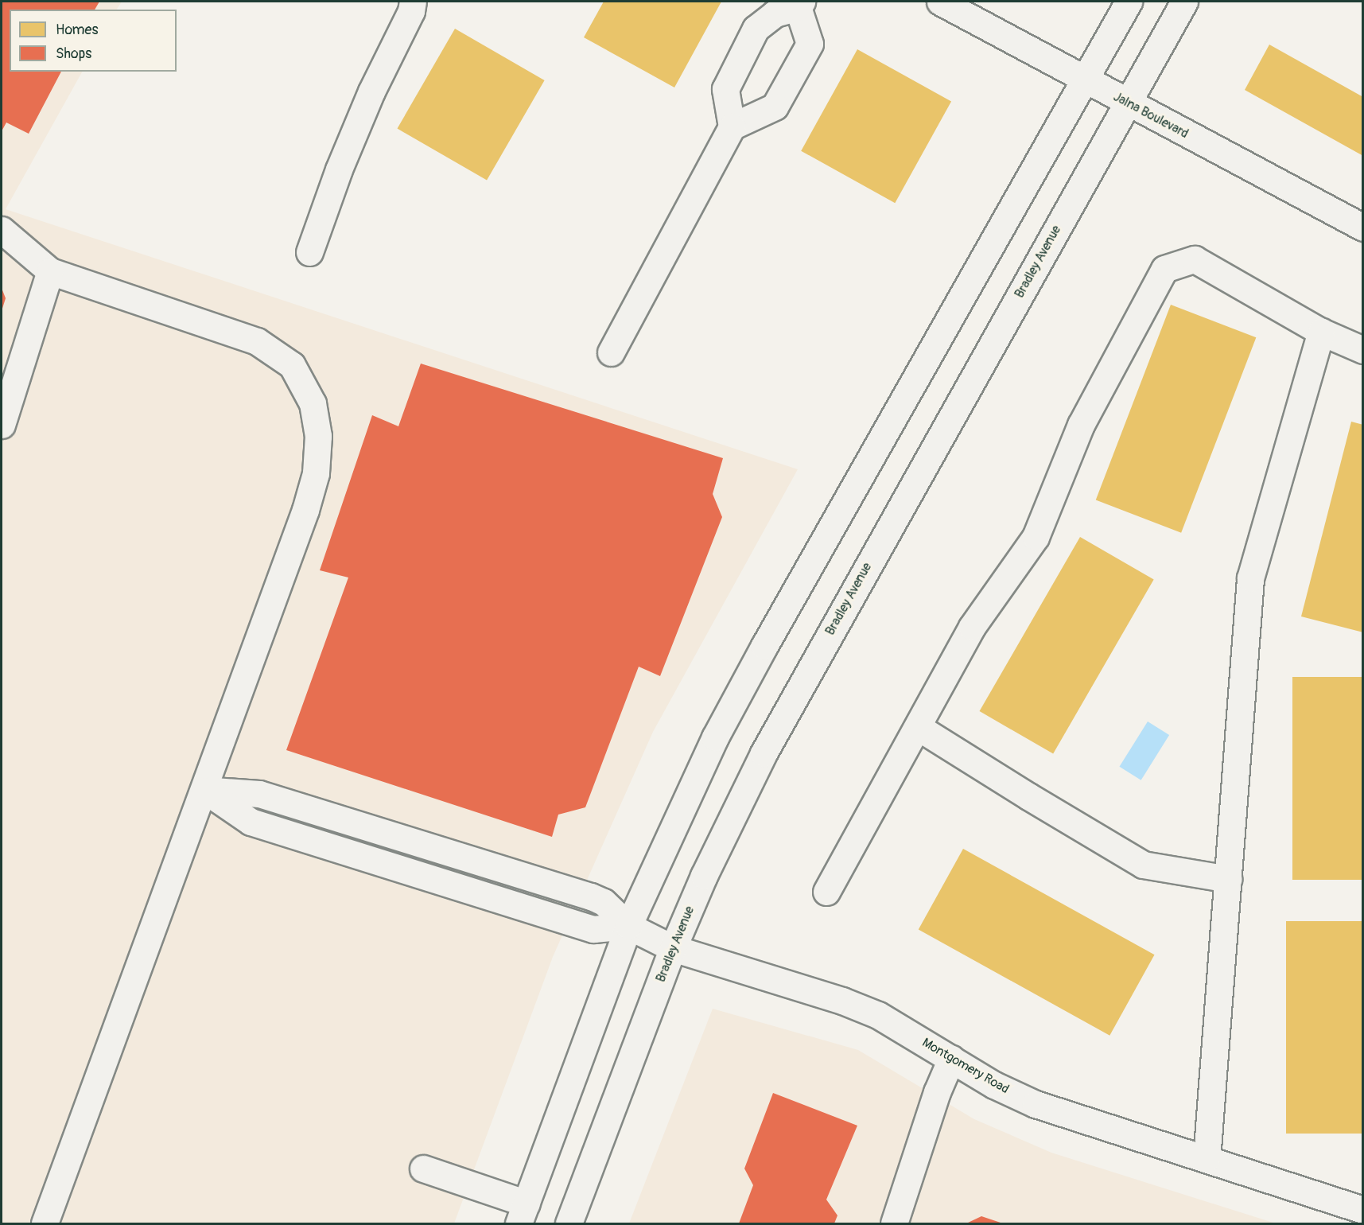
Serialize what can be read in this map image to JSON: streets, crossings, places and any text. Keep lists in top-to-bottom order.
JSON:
{
  "streets": {
    "main road": ["Jalna Boulevard", "Bradley Avenue", "Montgomery Road"]
  },
  "crossings": [
    ["Jalna Boulevard", "Bradley Avenue"],
    ["Bradley Avenue", "Montgomery Road"]
  ],
  "legend": ["Homes", "Shops"]
}
